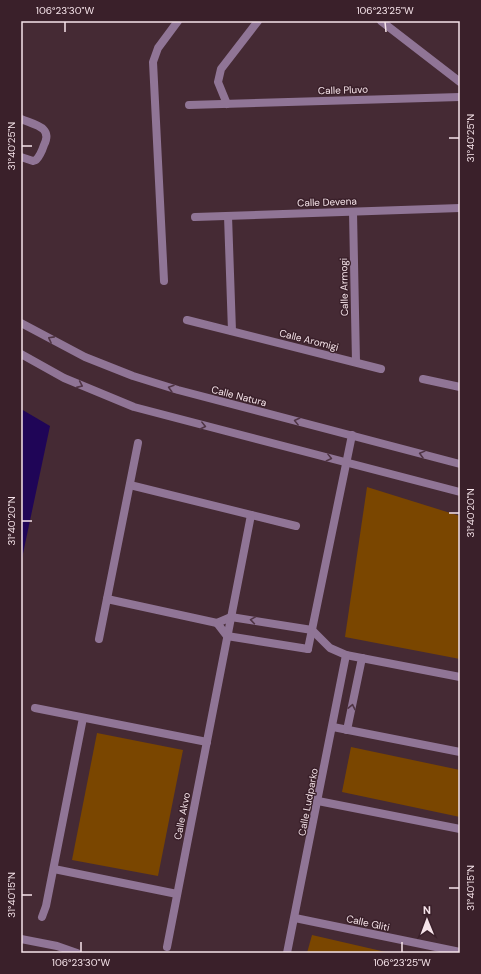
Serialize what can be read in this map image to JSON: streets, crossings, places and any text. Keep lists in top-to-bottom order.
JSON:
{
  "streets": {
    "street": [
      "Calle Pluvo",
      "Calle Devena",
      "Calle Armogi",
      "Calle Aromigi",
      "Calle Natura",
      "Calle Ludparko",
      "Calle Akvo",
      "Calle Gliti"
    ]
  },
  "crossings": [
    ["Calle Devena", "Calle Armogi"],
    ["Calle Armogi", "Calle Aromigi"],
    ["Calle Ludparko", "Calle Gliti"]
  ],
  "north": "top",
  "coordinates": [
    "106°23'30\"W",
    "106°23'25\"W",
    "31°40'25\"N",
    "31°40'20\"N",
    "31°40'15\"N"
  ]
}
